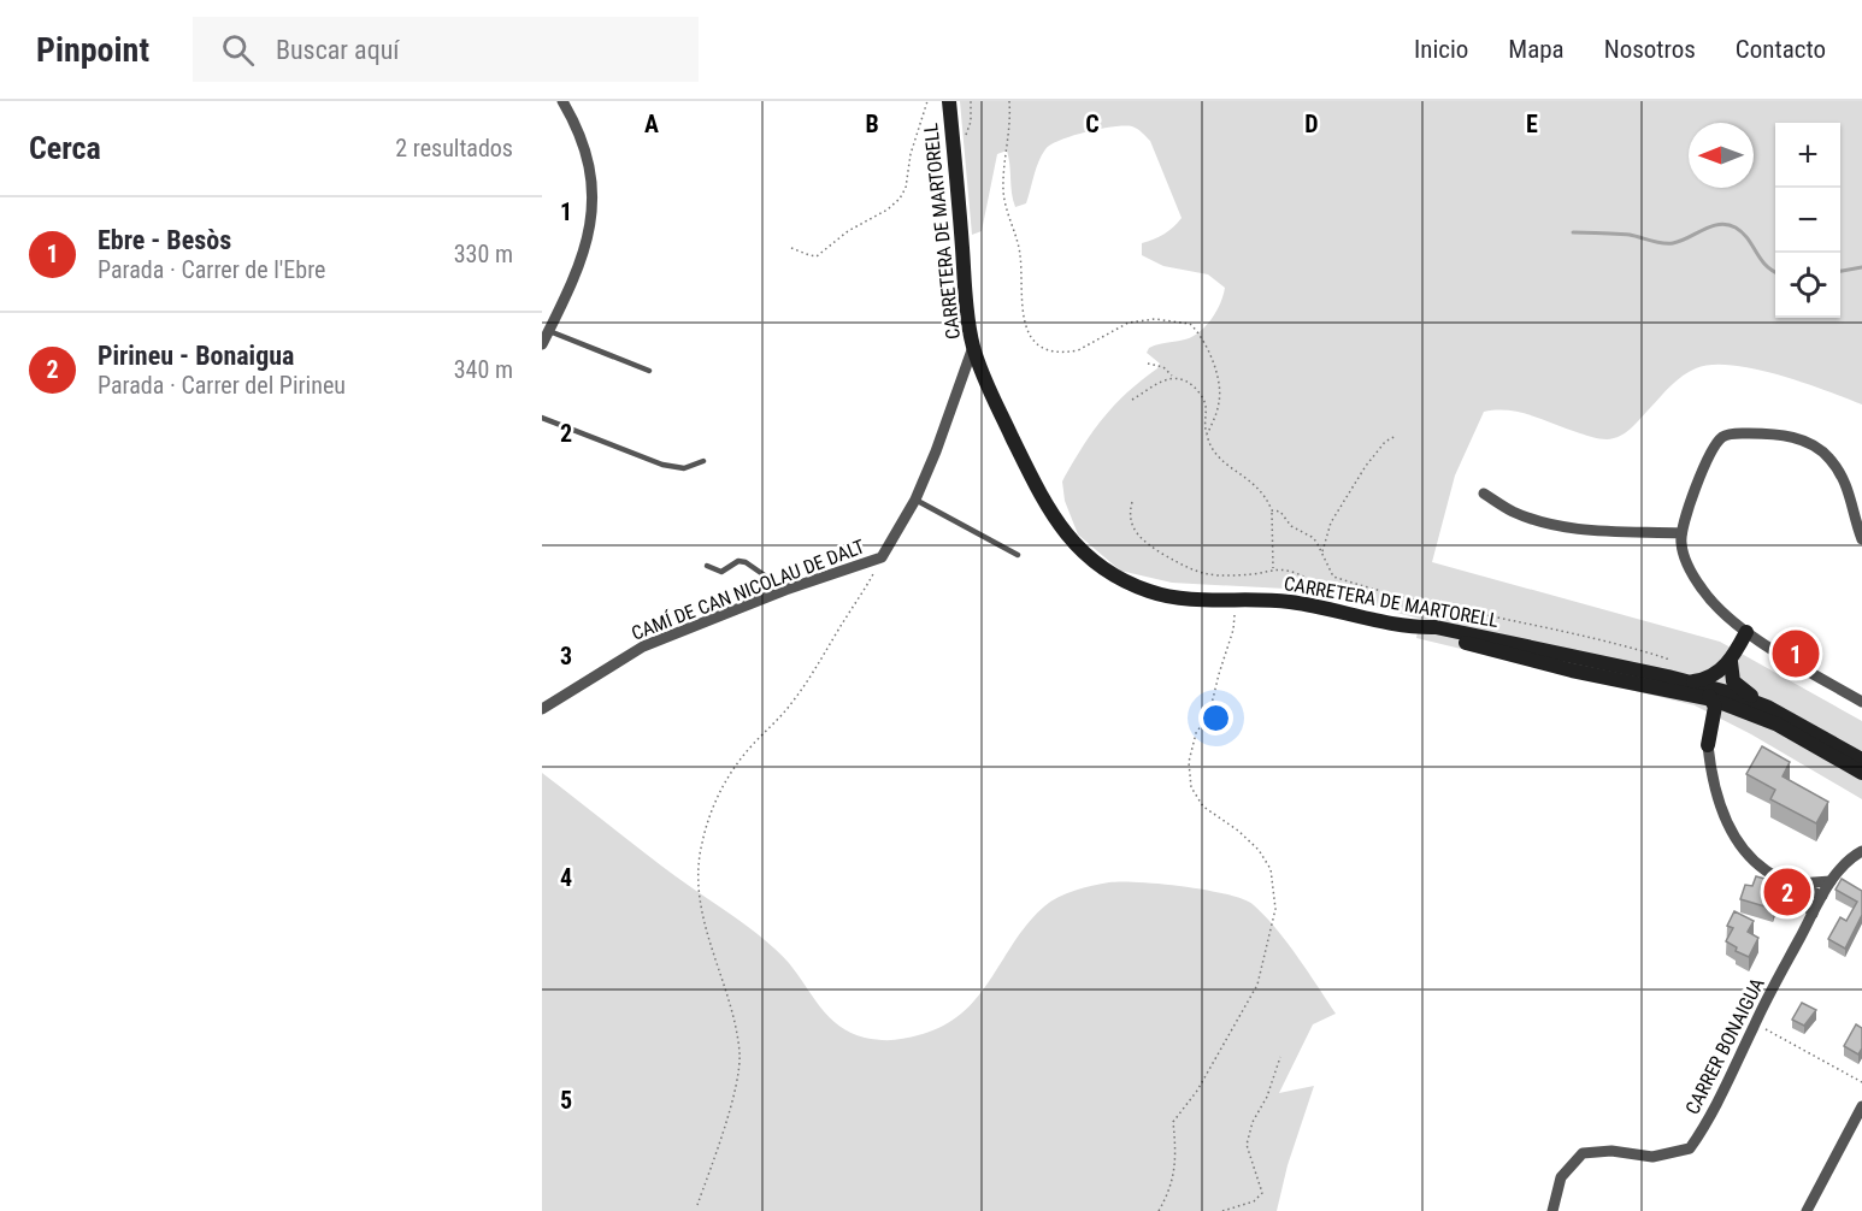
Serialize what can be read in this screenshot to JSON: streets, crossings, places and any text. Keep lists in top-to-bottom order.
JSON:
{
  "streets": {
    "main road": ["CARRETERA DE MARTORELL"],
    "street": ["CAMÍ DE CAN NICOLAU DE DALT", "CARRER BONAIGUA"]
  },
  "crossings": [
    ["CARRETERA DE MARTORELL", "CAMÍ DE CAN NICOLAU DE DALT"]
  ],
  "north": "left",
  "page": {
    "header": "Pinpoint",
    "search": "Buscar aquí",
    "nav": [
      "Inicio",
      "Mapa",
      "Nosotros",
      "Contacto"
    ],
    "heading": ["Cerca", "2 resultados"],
    "map_buttons": ["+", "−"],
    "list": [
      {
        "mark": "1",
        "name": "Ebre - Besòs",
        "note": "Parada · Carrer de l'Ebre",
        "value": "330 m"
      },
      {
        "mark": "2",
        "name": "Pirineu - Bonaigua",
        "note": "Parada · Carrer del Pirineu",
        "value": "340 m"
      }
    ],
    "pins": ["1", "2"]
  },
  "grid": {
    "columns": [
      "A",
      "B",
      "C",
      "D",
      "E"
    ],
    "rows": [
      "1",
      "2",
      "3",
      "4",
      "5"
    ]
  }
}
